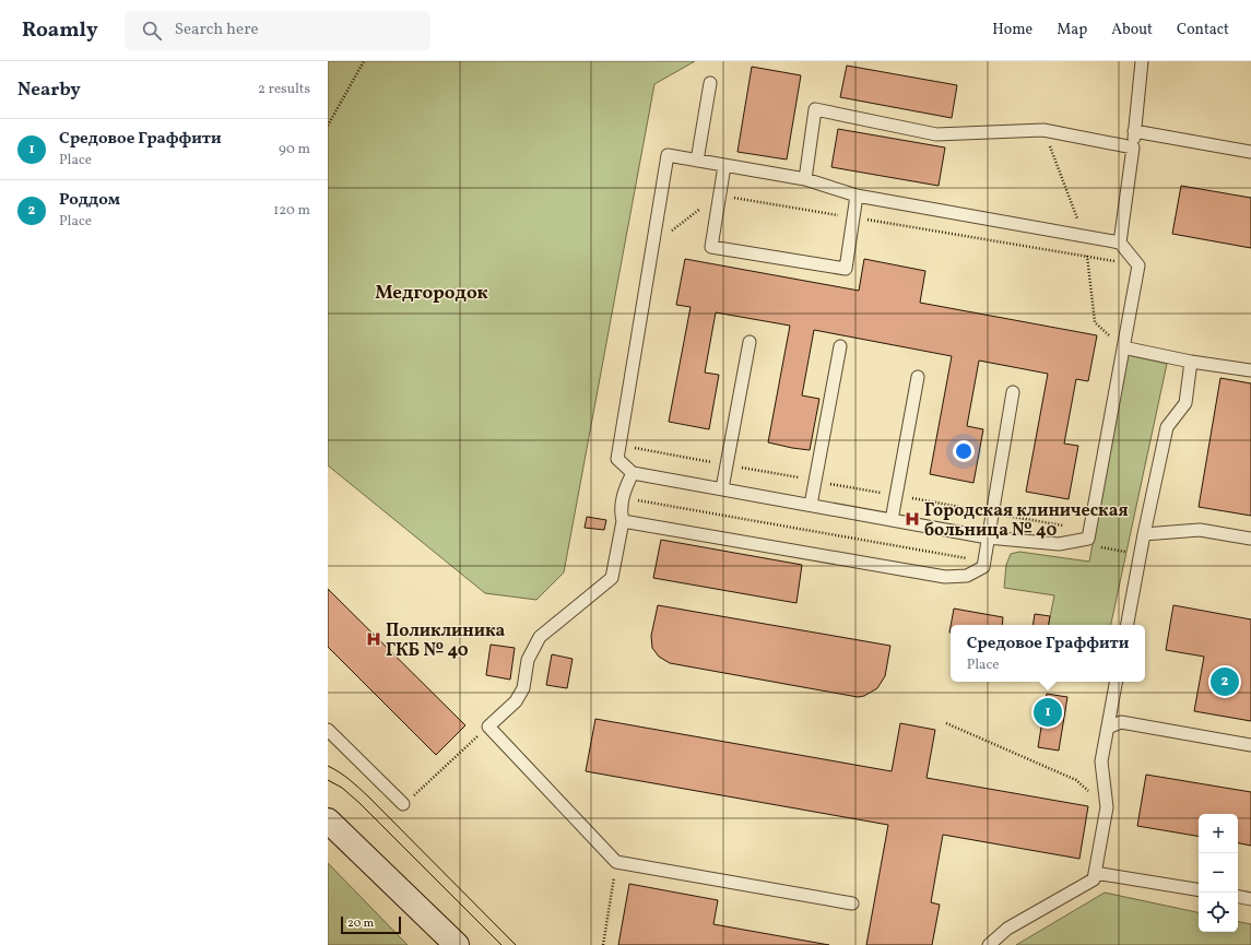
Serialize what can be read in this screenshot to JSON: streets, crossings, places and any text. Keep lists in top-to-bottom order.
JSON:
{
  "districts": ["Медгородок"],
  "places": {
    "hospital": ["Городская клиническая больница № 40", "Поликлиника ГКБ № 40"]
  },
  "scale_bar": "20 m",
  "page": {
    "header": "Roamly",
    "search": "Search here",
    "nav": [
      "Home",
      "Map",
      "About",
      "Contact"
    ],
    "heading": ["Nearby", "2 results"],
    "list": [
      {
        "mark": "1",
        "name": "Средовое Граффити",
        "note": "Place",
        "value": "90 m"
      },
      {
        "mark": "2",
        "name": "Роддом",
        "note": "Place",
        "value": "120 m"
      }
    ],
    "popup": ["Средовое Граффити", "Place"],
    "pins": ["2", "1"],
    "map_buttons": ["+", "−"],
    "scale": "20 m"
  }
}
